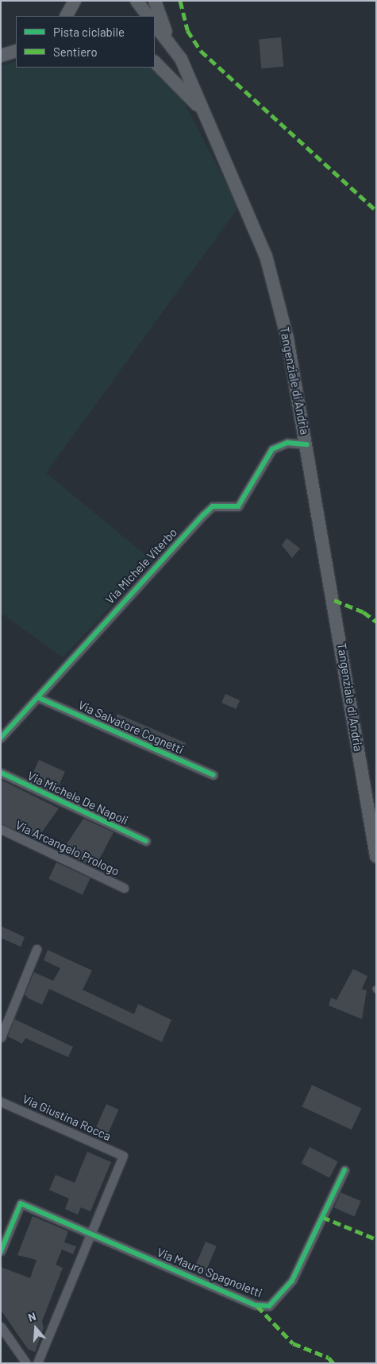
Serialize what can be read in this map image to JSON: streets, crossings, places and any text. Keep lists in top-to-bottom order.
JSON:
{
  "streets": {
    "main road": ["Tangenziale di Andria"],
    "street": [
      "Via Michele Viterbo",
      "Via Salvatore Cognetti",
      "Via Michele De Napoli",
      "Via Arcangelo Prologo",
      "Via Giustina Rocca",
      "Via Mauro Spagnoletti"
    ]
  },
  "crossings": [
    ["Tangenziale di Andria", "Via Michele Viterbo"],
    ["Via Michele Viterbo", "Via Salvatore Cognetti"],
    ["Via Giustina Rocca", "Via Mauro Spagnoletti"]
  ],
  "legend": ["Pista ciclabile", "Sentiero"],
  "north": "top"
}
